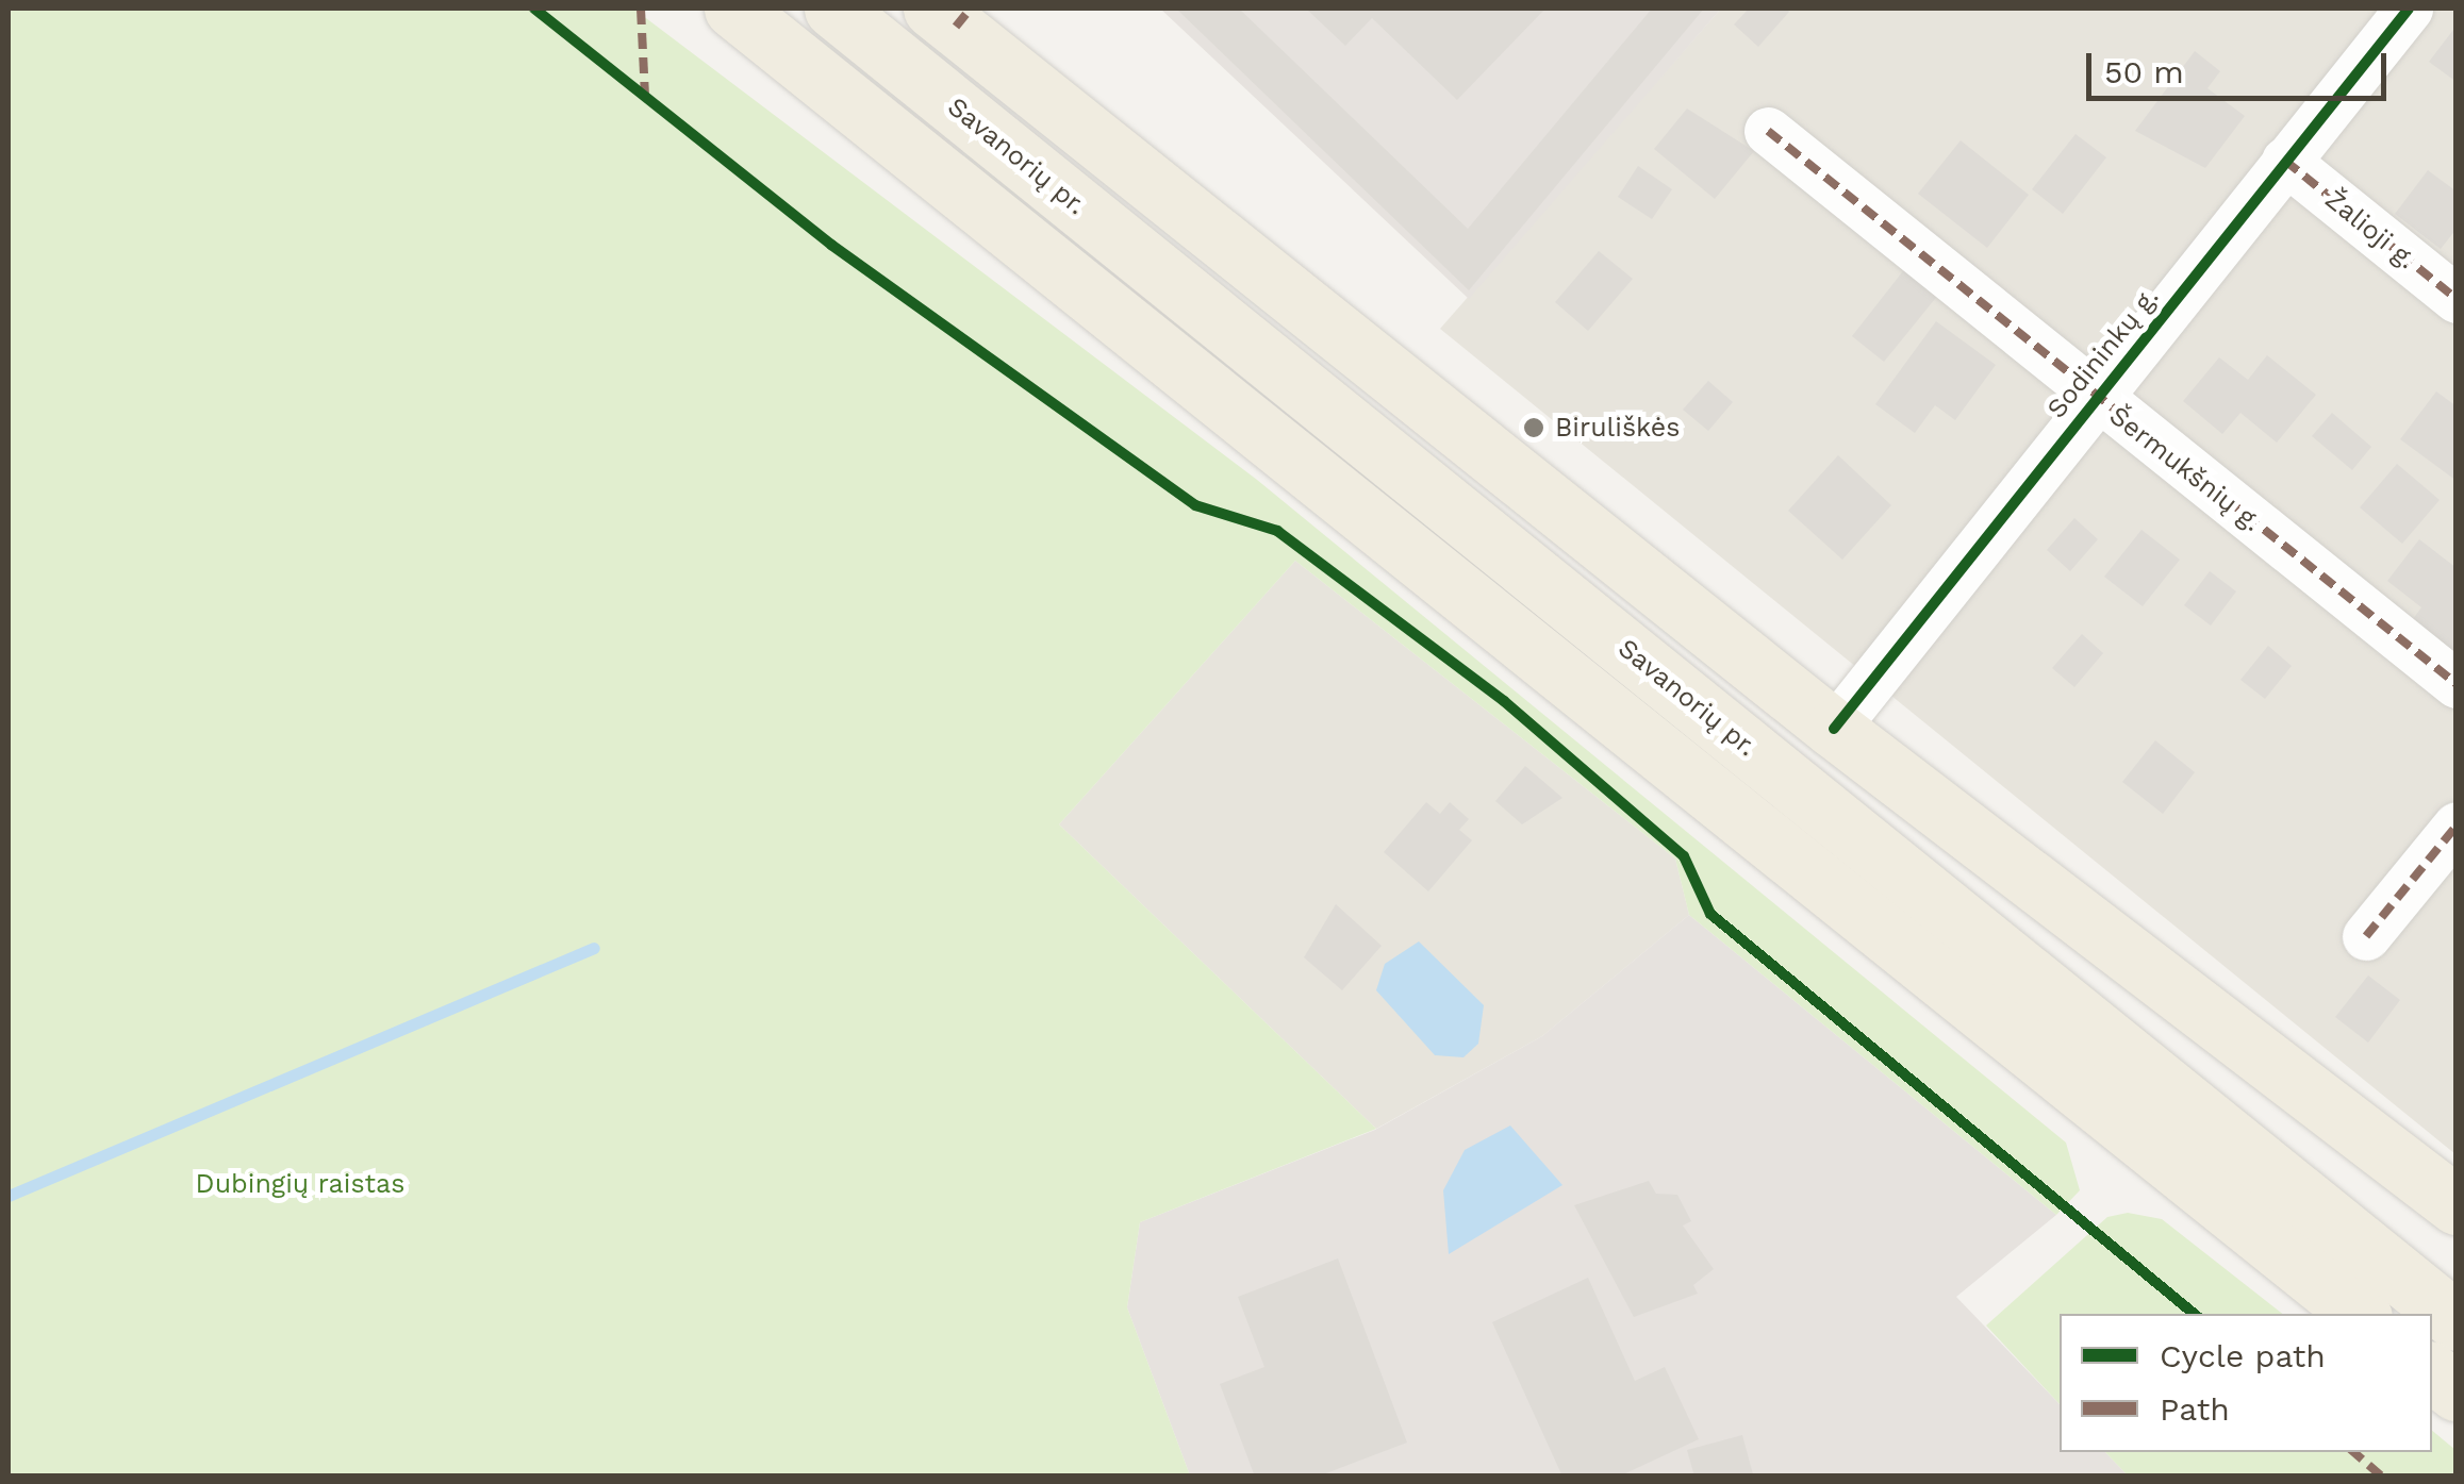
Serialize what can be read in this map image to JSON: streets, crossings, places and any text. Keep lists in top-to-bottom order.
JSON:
{
  "streets": {
    "highway": ["Savanorių pr."],
    "street": ["Žalioji g.", "Sodininkų g.", "Šermukšnių g."]
  },
  "crossings": [
    ["Žalioji g.", "Sodininkų g."],
    ["Sodininkų g.", "Šermukšnių g."]
  ],
  "parks": ["Dubingių raistas"],
  "places": ["Biruliškės"],
  "legend": ["Cycle path", "Path"],
  "scale_bar": "50 m"
}
